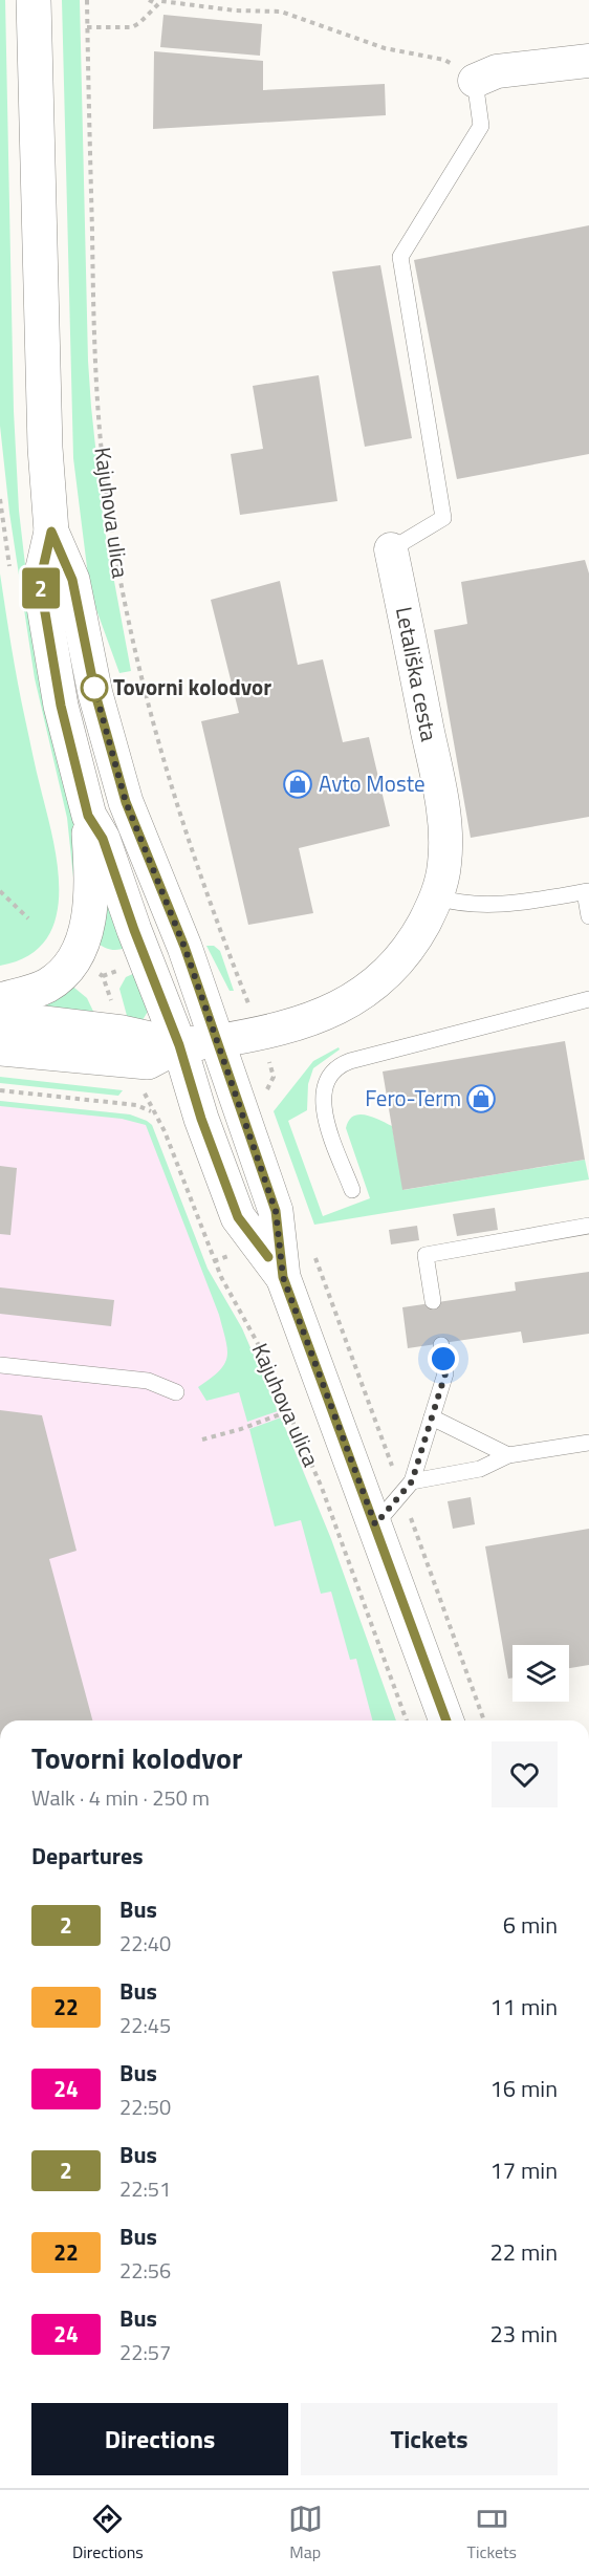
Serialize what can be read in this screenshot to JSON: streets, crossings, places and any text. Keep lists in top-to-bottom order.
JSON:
{
  "streets": {
    "main road": ["Kajuhova ulica", "Letališka cesta"]
  },
  "crossings": [
    ["Kajuhova ulica", "Letališka cesta"]
  ],
  "places": {
    "other": ["Tovorni kolodvor"],
    "shop": ["Avto Moste", "Fero-Term"]
  },
  "lines": ["bus line 2"],
  "page": {
    "on_map": "2",
    "heading": [
      ["Tovorni kolodvor", "Walk · 4 min · 250 m"],
      "Departures"
    ],
    "list": [
      {
        "mark": "2",
        "name": "Bus",
        "note": "22:40",
        "value": "6 min"
      },
      {
        "mark": "22",
        "name": "Bus",
        "note": "22:45",
        "value": "11 min"
      },
      {
        "mark": "24",
        "name": "Bus",
        "note": "22:50",
        "value": "16 min"
      },
      {
        "mark": "2",
        "name": "Bus",
        "note": "22:51",
        "value": "17 min"
      },
      {
        "mark": "22",
        "name": "Bus",
        "note": "22:56",
        "value": "22 min"
      },
      {
        "mark": "24",
        "name": "Bus",
        "note": "22:57",
        "value": "23 min"
      }
    ],
    "buttons": ["Directions", "Tickets"],
    "tabs": ["Directions", "Map", "Tickets"]
  }
}
